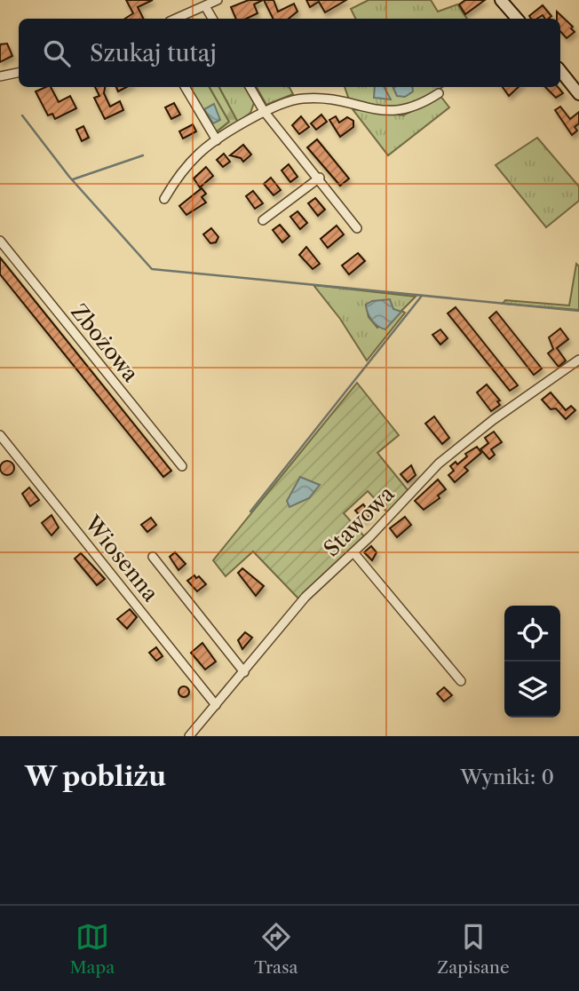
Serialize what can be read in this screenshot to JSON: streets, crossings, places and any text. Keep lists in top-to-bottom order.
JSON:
{
  "streets": {
    "street": ["Zbożowa", "Stawowa", "Wiosenna"]
  },
  "crossings": [
    ["Stawowa", "Wiosenna"]
  ],
  "page": {
    "search": "Szukaj tutaj",
    "heading": ["W pobliżu", "Wyniki: 0"],
    "nav": ["Mapa", "Trasa", "Zapisane"]
  }
}
